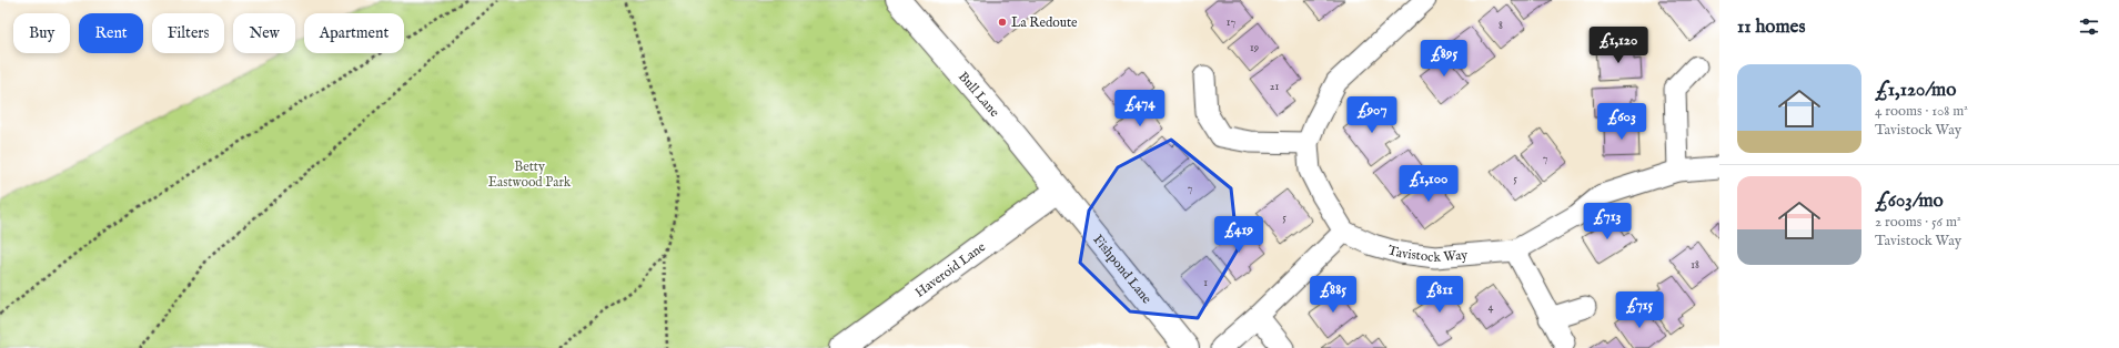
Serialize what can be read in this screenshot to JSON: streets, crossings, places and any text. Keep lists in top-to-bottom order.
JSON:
{
  "streets": {
    "street": [
      "Bull Lane",
      "Tavistock Way",
      "Haveroid Lane",
      "Fishpond Lane"
    ]
  },
  "crossings": [
    ["Bull Lane", "Haveroid Lane"],
    ["Bull Lane", "Fishpond Lane"],
    ["Haveroid Lane", "Fishpond Lane"]
  ],
  "parks": ["Betty Eastwood Park"],
  "places": ["La Redoute"],
  "house_numbers": [
    "17",
    "8",
    "19",
    "21",
    "7",
    "5",
    "7",
    "5",
    "18",
    "1",
    "4"
  ],
  "page": {
    "heading": "11 homes",
    "chip": [
      "Buy",
      "Rent",
      "Filters",
      "New",
      "Apartment"
    ],
    "price": [
      "£1,120",
      "£895",
      "£474",
      "£907",
      "£603",
      "£1,100",
      "£713",
      "£419",
      "£885",
      "£811",
      "£715"
    ],
    "list": [
      {
        "name": "£1,120/mo",
        "note": "4 rooms · 108 m² · Tavistock Way"
      },
      {
        "name": "£603/mo",
        "note": "2 rooms · 56 m² · Tavistock Way"
      }
    ]
  }
}
